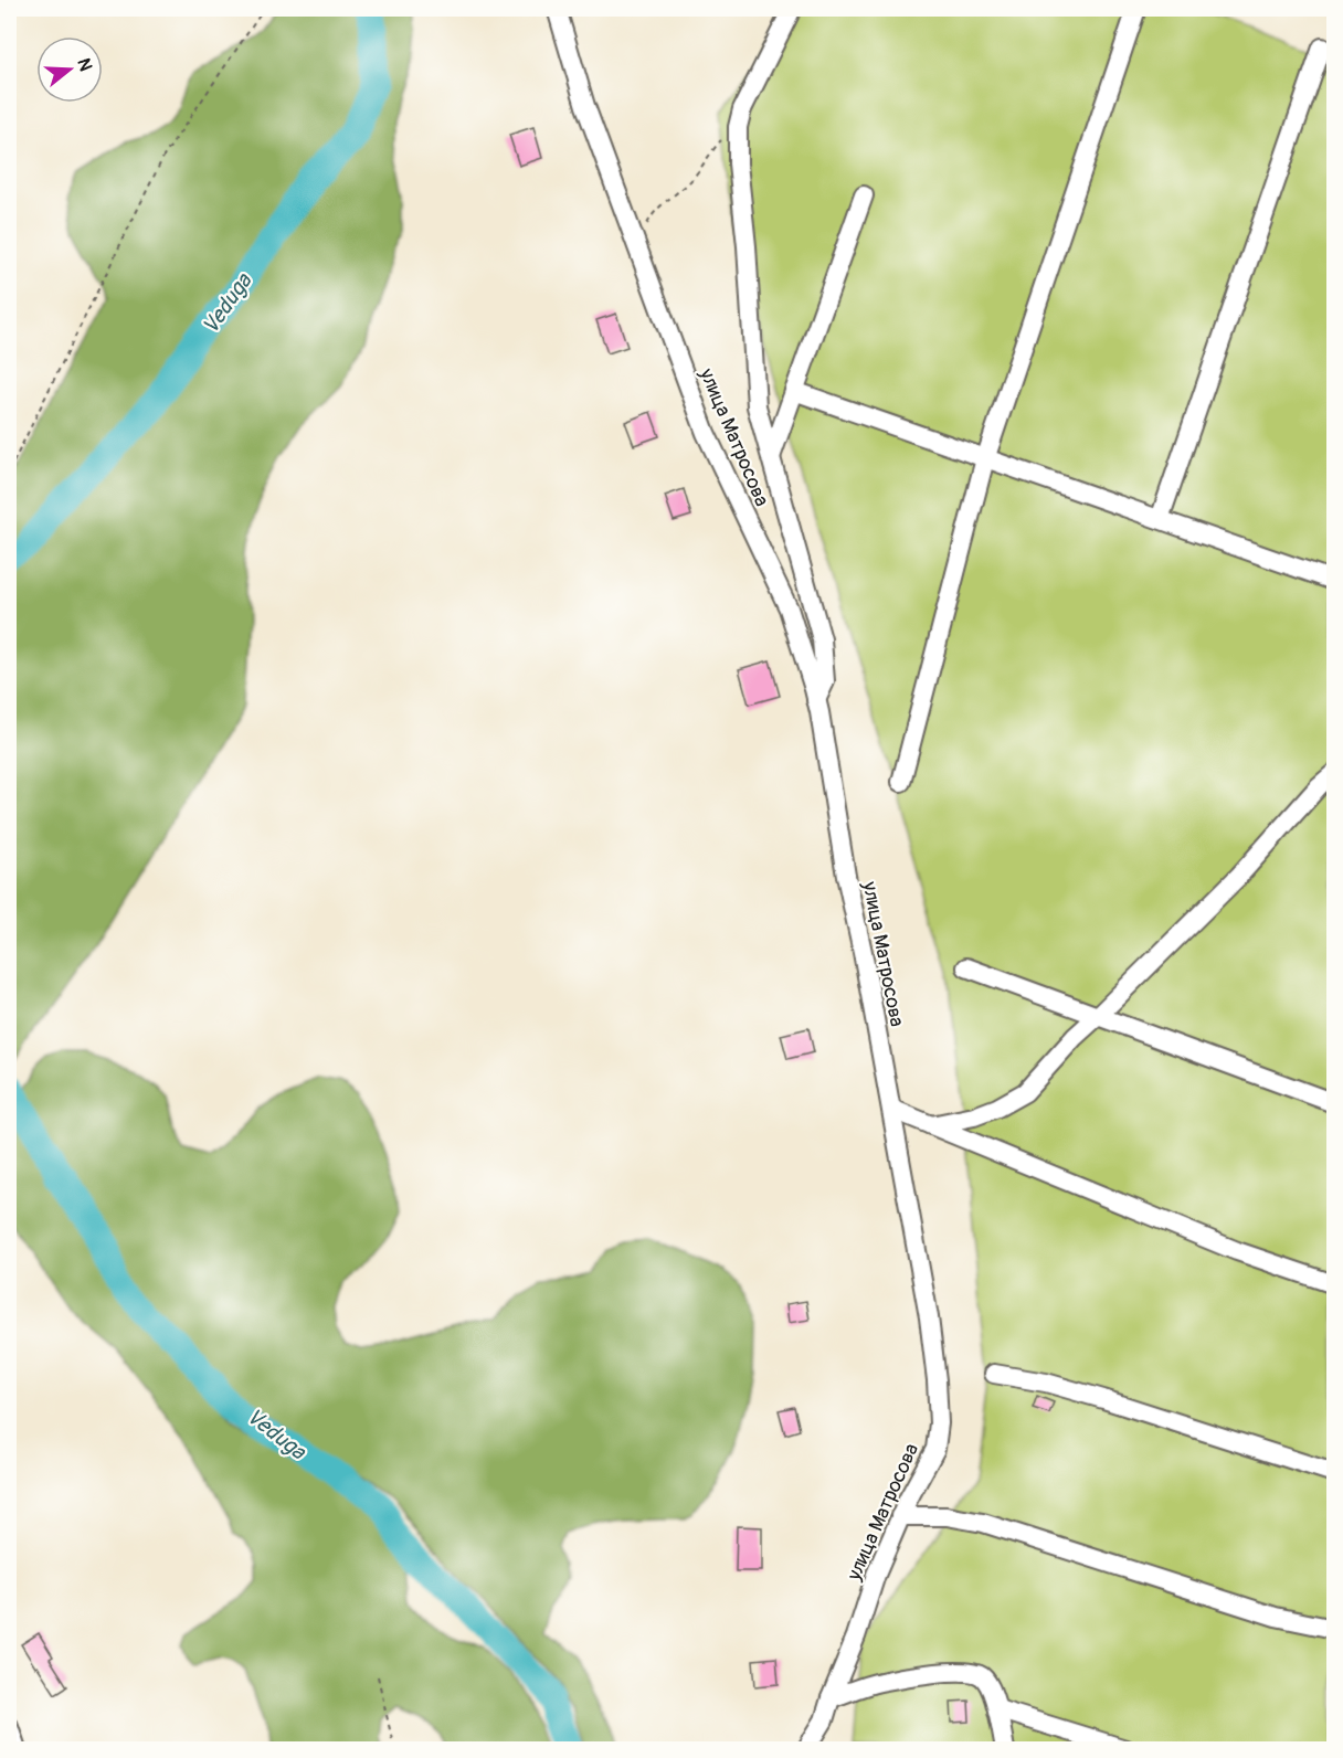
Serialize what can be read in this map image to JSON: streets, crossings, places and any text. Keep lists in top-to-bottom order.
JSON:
{
  "streets": {
    "street": ["улица Матросова"]
  },
  "water": ["Veduga"],
  "north": "right"
}
